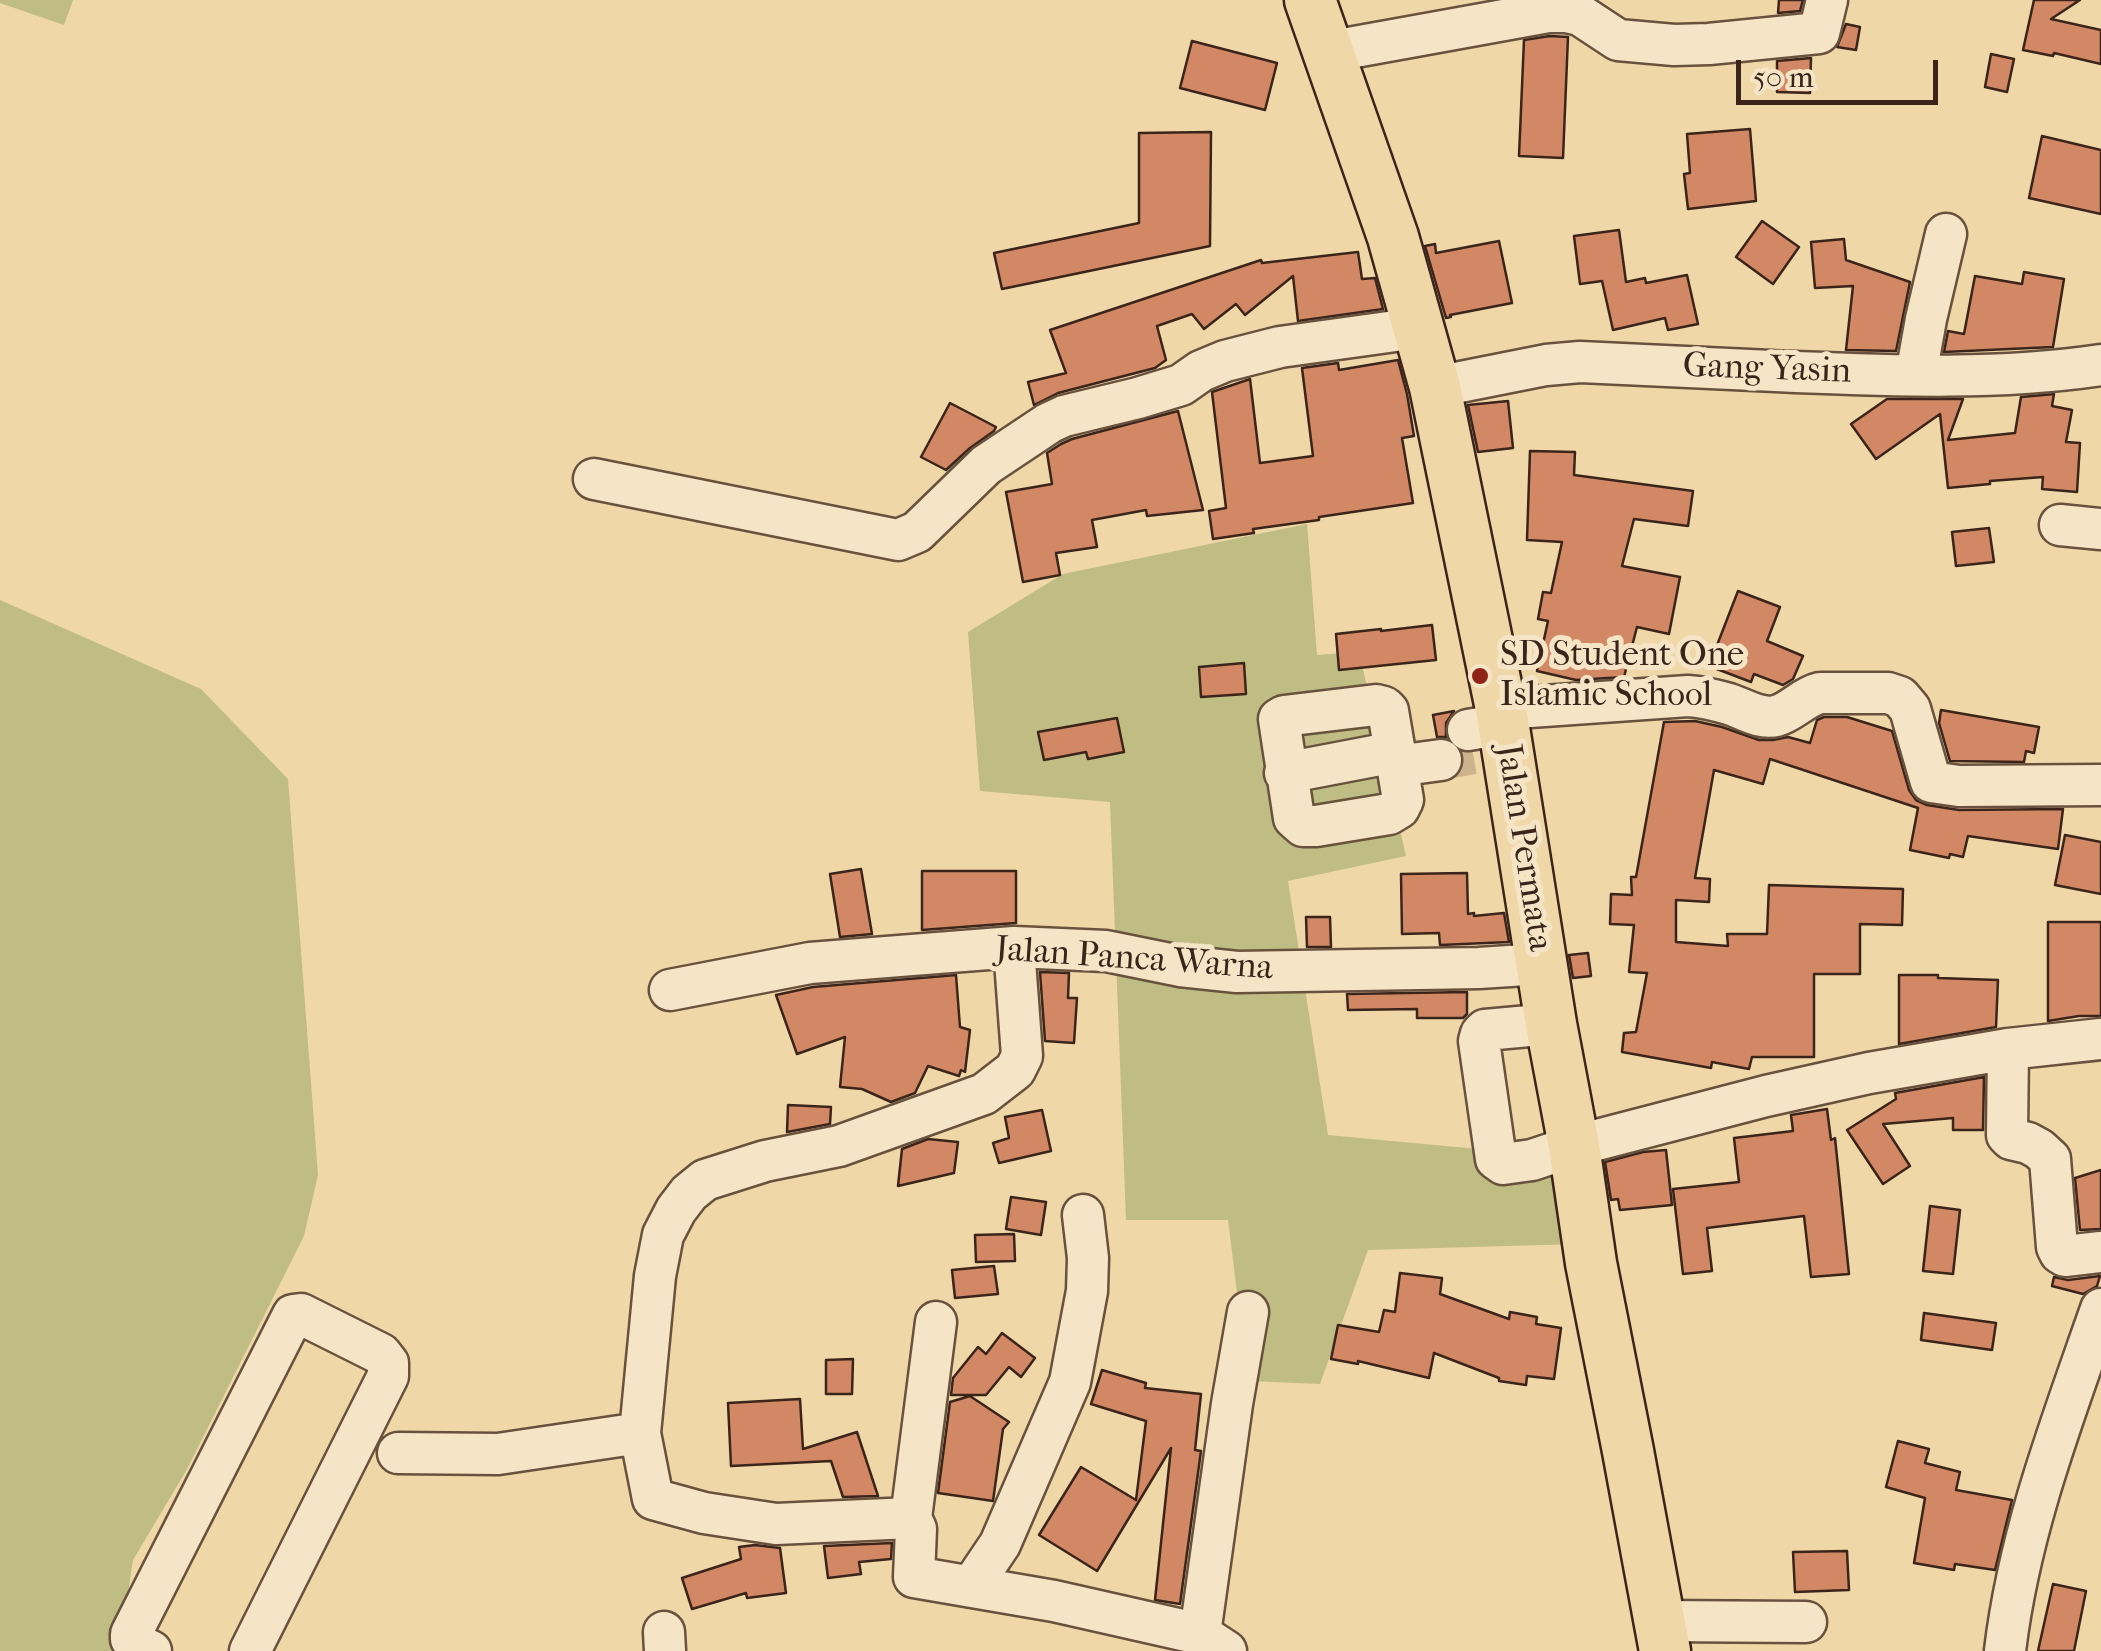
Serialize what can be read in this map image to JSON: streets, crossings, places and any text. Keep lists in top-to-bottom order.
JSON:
{
  "streets": {
    "main road": ["Jalan Permata"],
    "street": ["Gang Yasin", "Jalan Panca Warna"]
  },
  "crossings": [
    ["Gang Yasin", "Jalan Permata"],
    ["Jalan Permata", "Jalan Panca Warna"]
  ],
  "places": ["SD Student One Islamic School"],
  "scale_bar": "50 m"
}
